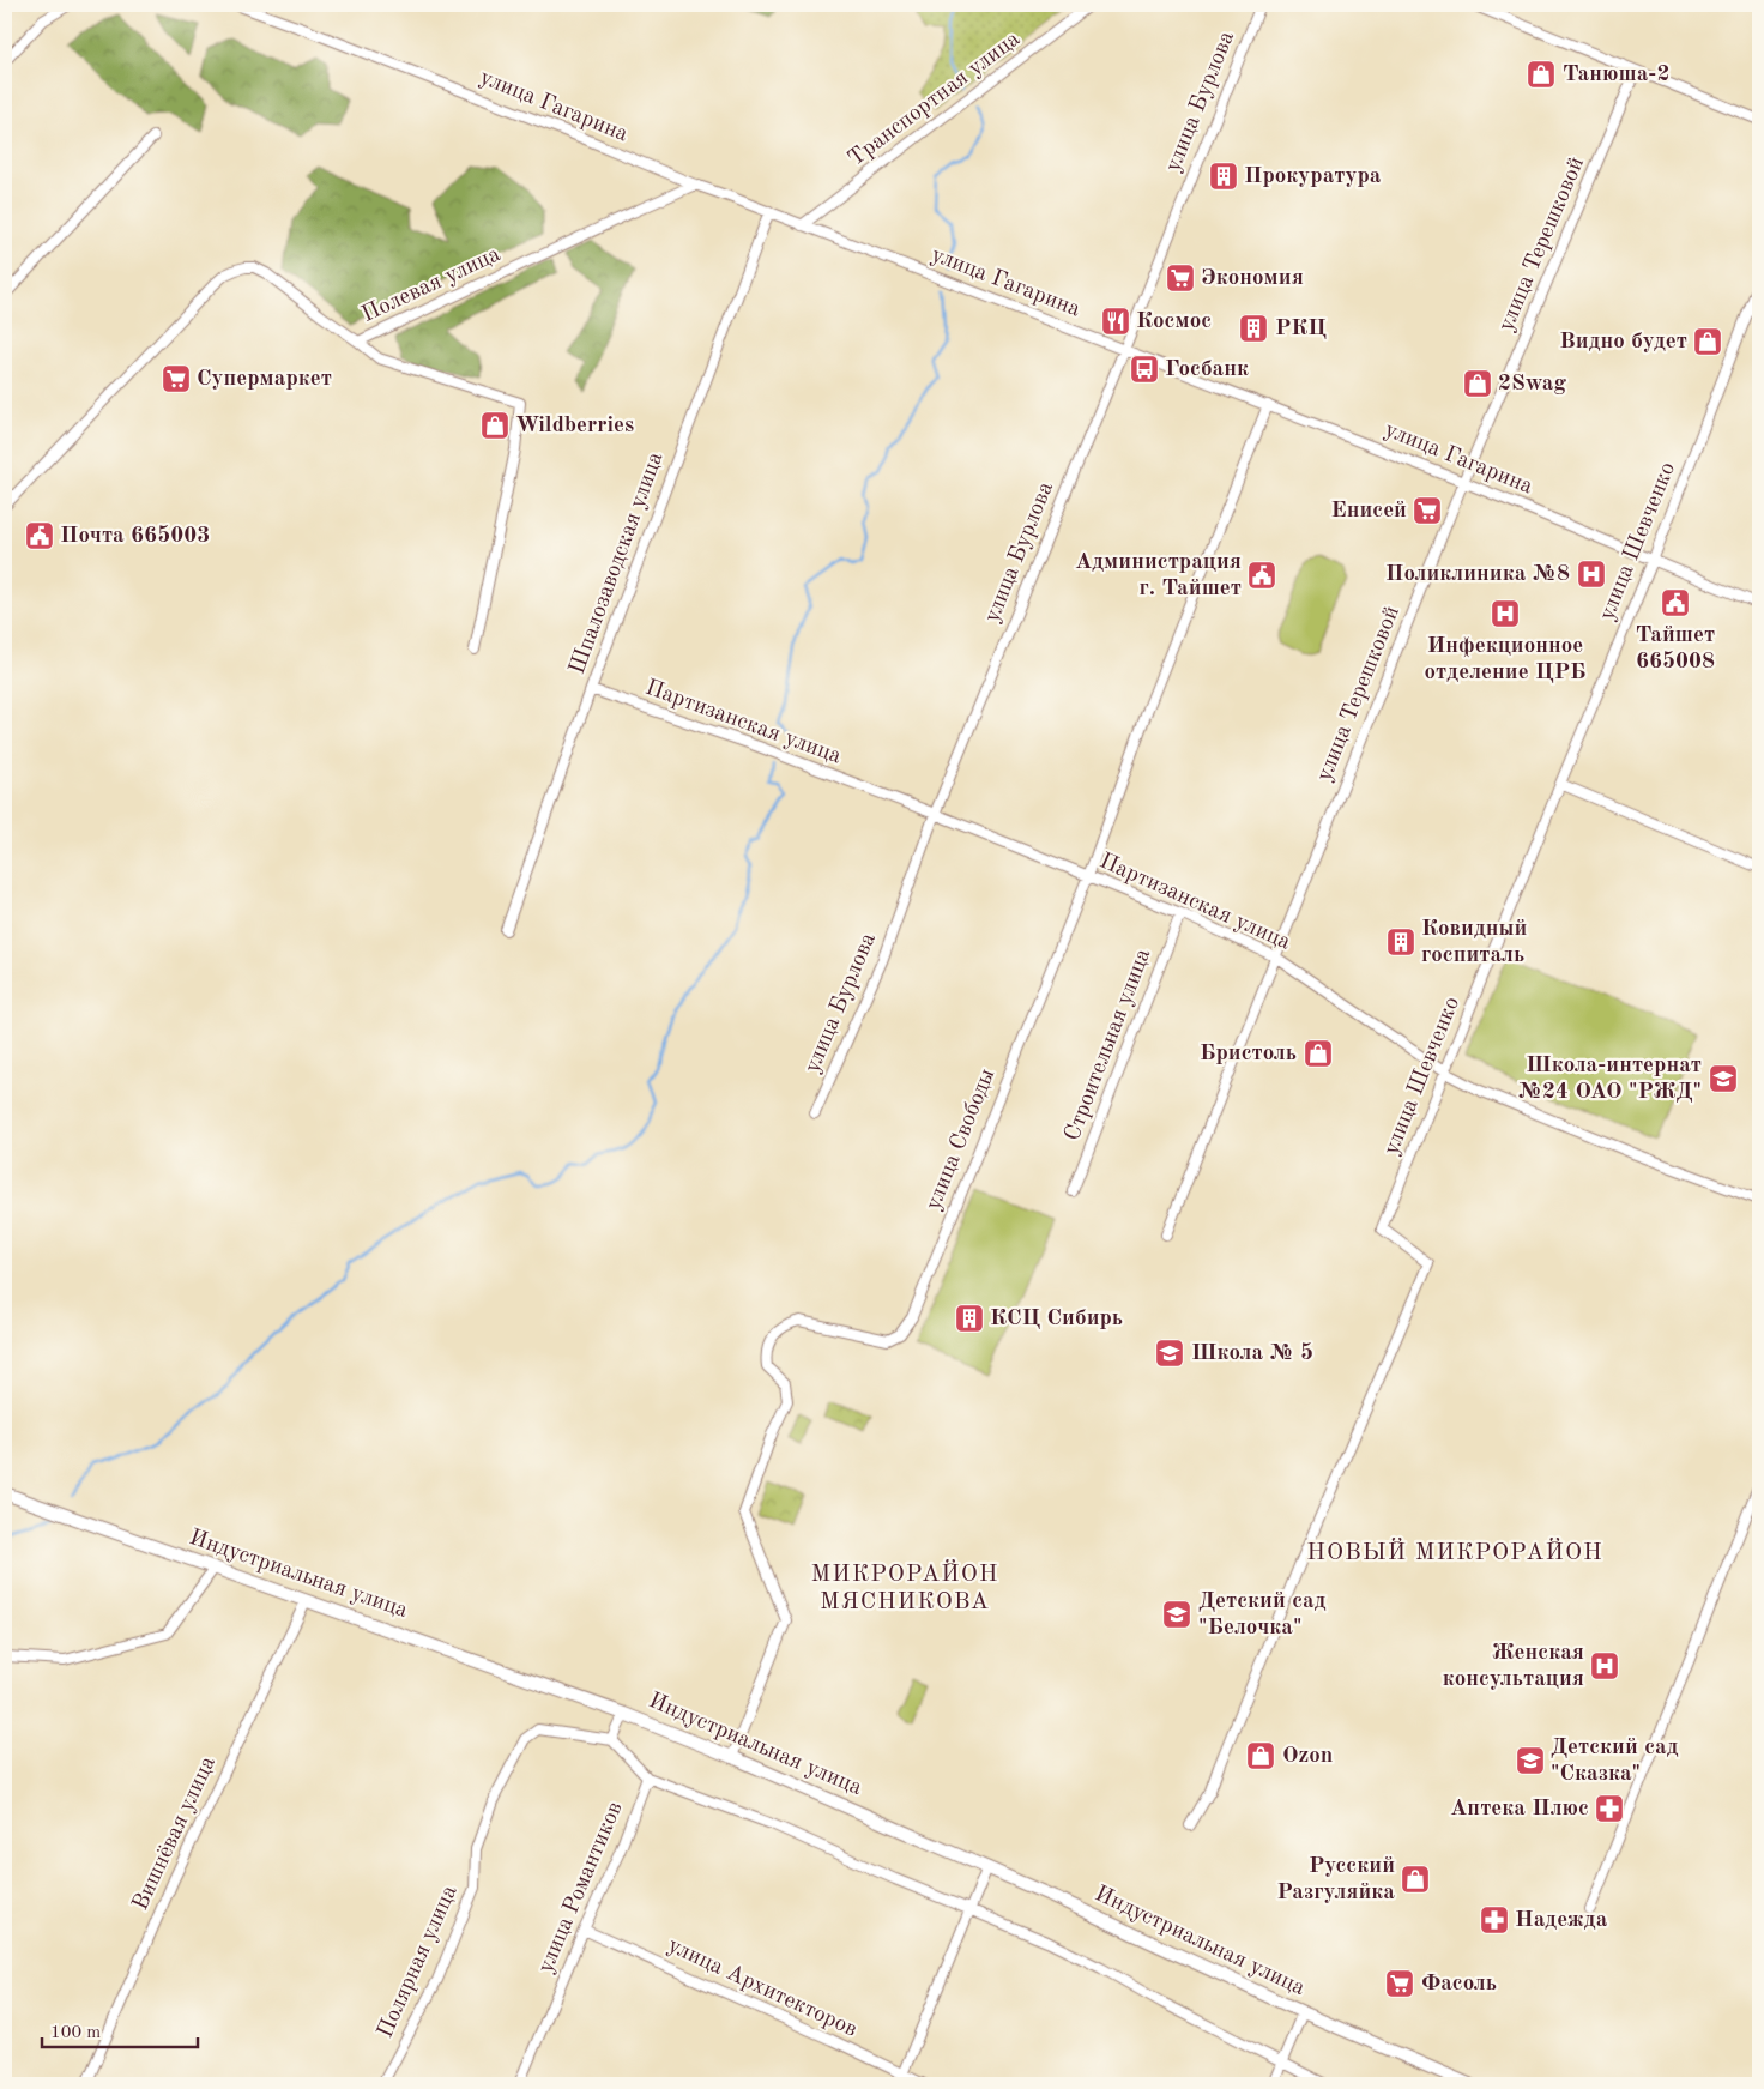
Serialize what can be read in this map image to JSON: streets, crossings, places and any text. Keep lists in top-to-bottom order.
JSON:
{
  "streets": {
    "street": [
      "Транспортная улица",
      "улица Бурлова",
      "улица Гагарина",
      "улица Терешковой",
      "Полевая улица",
      "улица Шевченко",
      "Шпалозаводская улица",
      "Партизанская улица",
      "Строительная улица",
      "улица Свободы",
      "Индустриальная улица",
      "Вишнёвая улица",
      "улица Романтиков",
      "Полярная улица",
      "улица Архитекторов"
    ]
  },
  "crossings": [
    ["Транспортная улица", "улица Гагарина"],
    ["улица Бурлова", "улица Гагарина"],
    ["улица Бурлова", "Партизанская улица"],
    ["улица Гагарина", "улица Терешковой"],
    ["улица Гагарина", "Полевая улица"],
    ["улица Гагарина", "улица Шевченко"],
    ["улица Гагарина", "Шпалозаводская улица"],
    ["улица Гагарина", "улица Свободы"],
    ["улица Терешковой", "Партизанская улица"],
    ["улица Шевченко", "Партизанская улица"],
    ["Шпалозаводская улица", "Партизанская улица"],
    ["Партизанская улица", "Строительная улица"],
    ["Партизанская улица", "улица Свободы"],
    ["улица Свободы", "Индустриальная улица"],
    ["Индустриальная улица", "Вишнёвая улица"],
    ["улица Романтиков", "улица Архитекторов"]
  ],
  "districts": ["НОВЫЙ МИКРОРАЙОН", "МИКРОРАЙОН МЯСНИКОВА"],
  "places": {
    "shop": [
      "Танюша-2",
      "Видно будет",
      "2Swag",
      "Wildberries",
      "Бристоль",
      "Ozon",
      "Русский Разгуляйка"
    ],
    "building": [
      "Прокуратура",
      "РКЦ",
      "Ковидный госпиталь",
      "КСЦ Сибирь"
    ],
    "supermarket": [
      "Экономия",
      "Супермаркет",
      "Енисей",
      "Фасоль"
    ],
    "restaurant": ["Космос"],
    "bus stop": ["Госбанк"],
    "public building": ["Почта 665003", "Администрация г. Тайшет", "Тайшет 665008"],
    "hospital": ["Поликлиника №8", "Инфекционное отделение ЦРБ", "Женская консультация"],
    "school or university": [
      "Школа-интернат №24 ОАО \"РЖД\"",
      "Школа № 5",
      "Детский сад \"Белочка\"",
      "Детский сад \"Сказка\""
    ],
    "pharmacy": ["Аптека Плюс", "Надежда"]
  },
  "scale_bar": "100 m"
}
